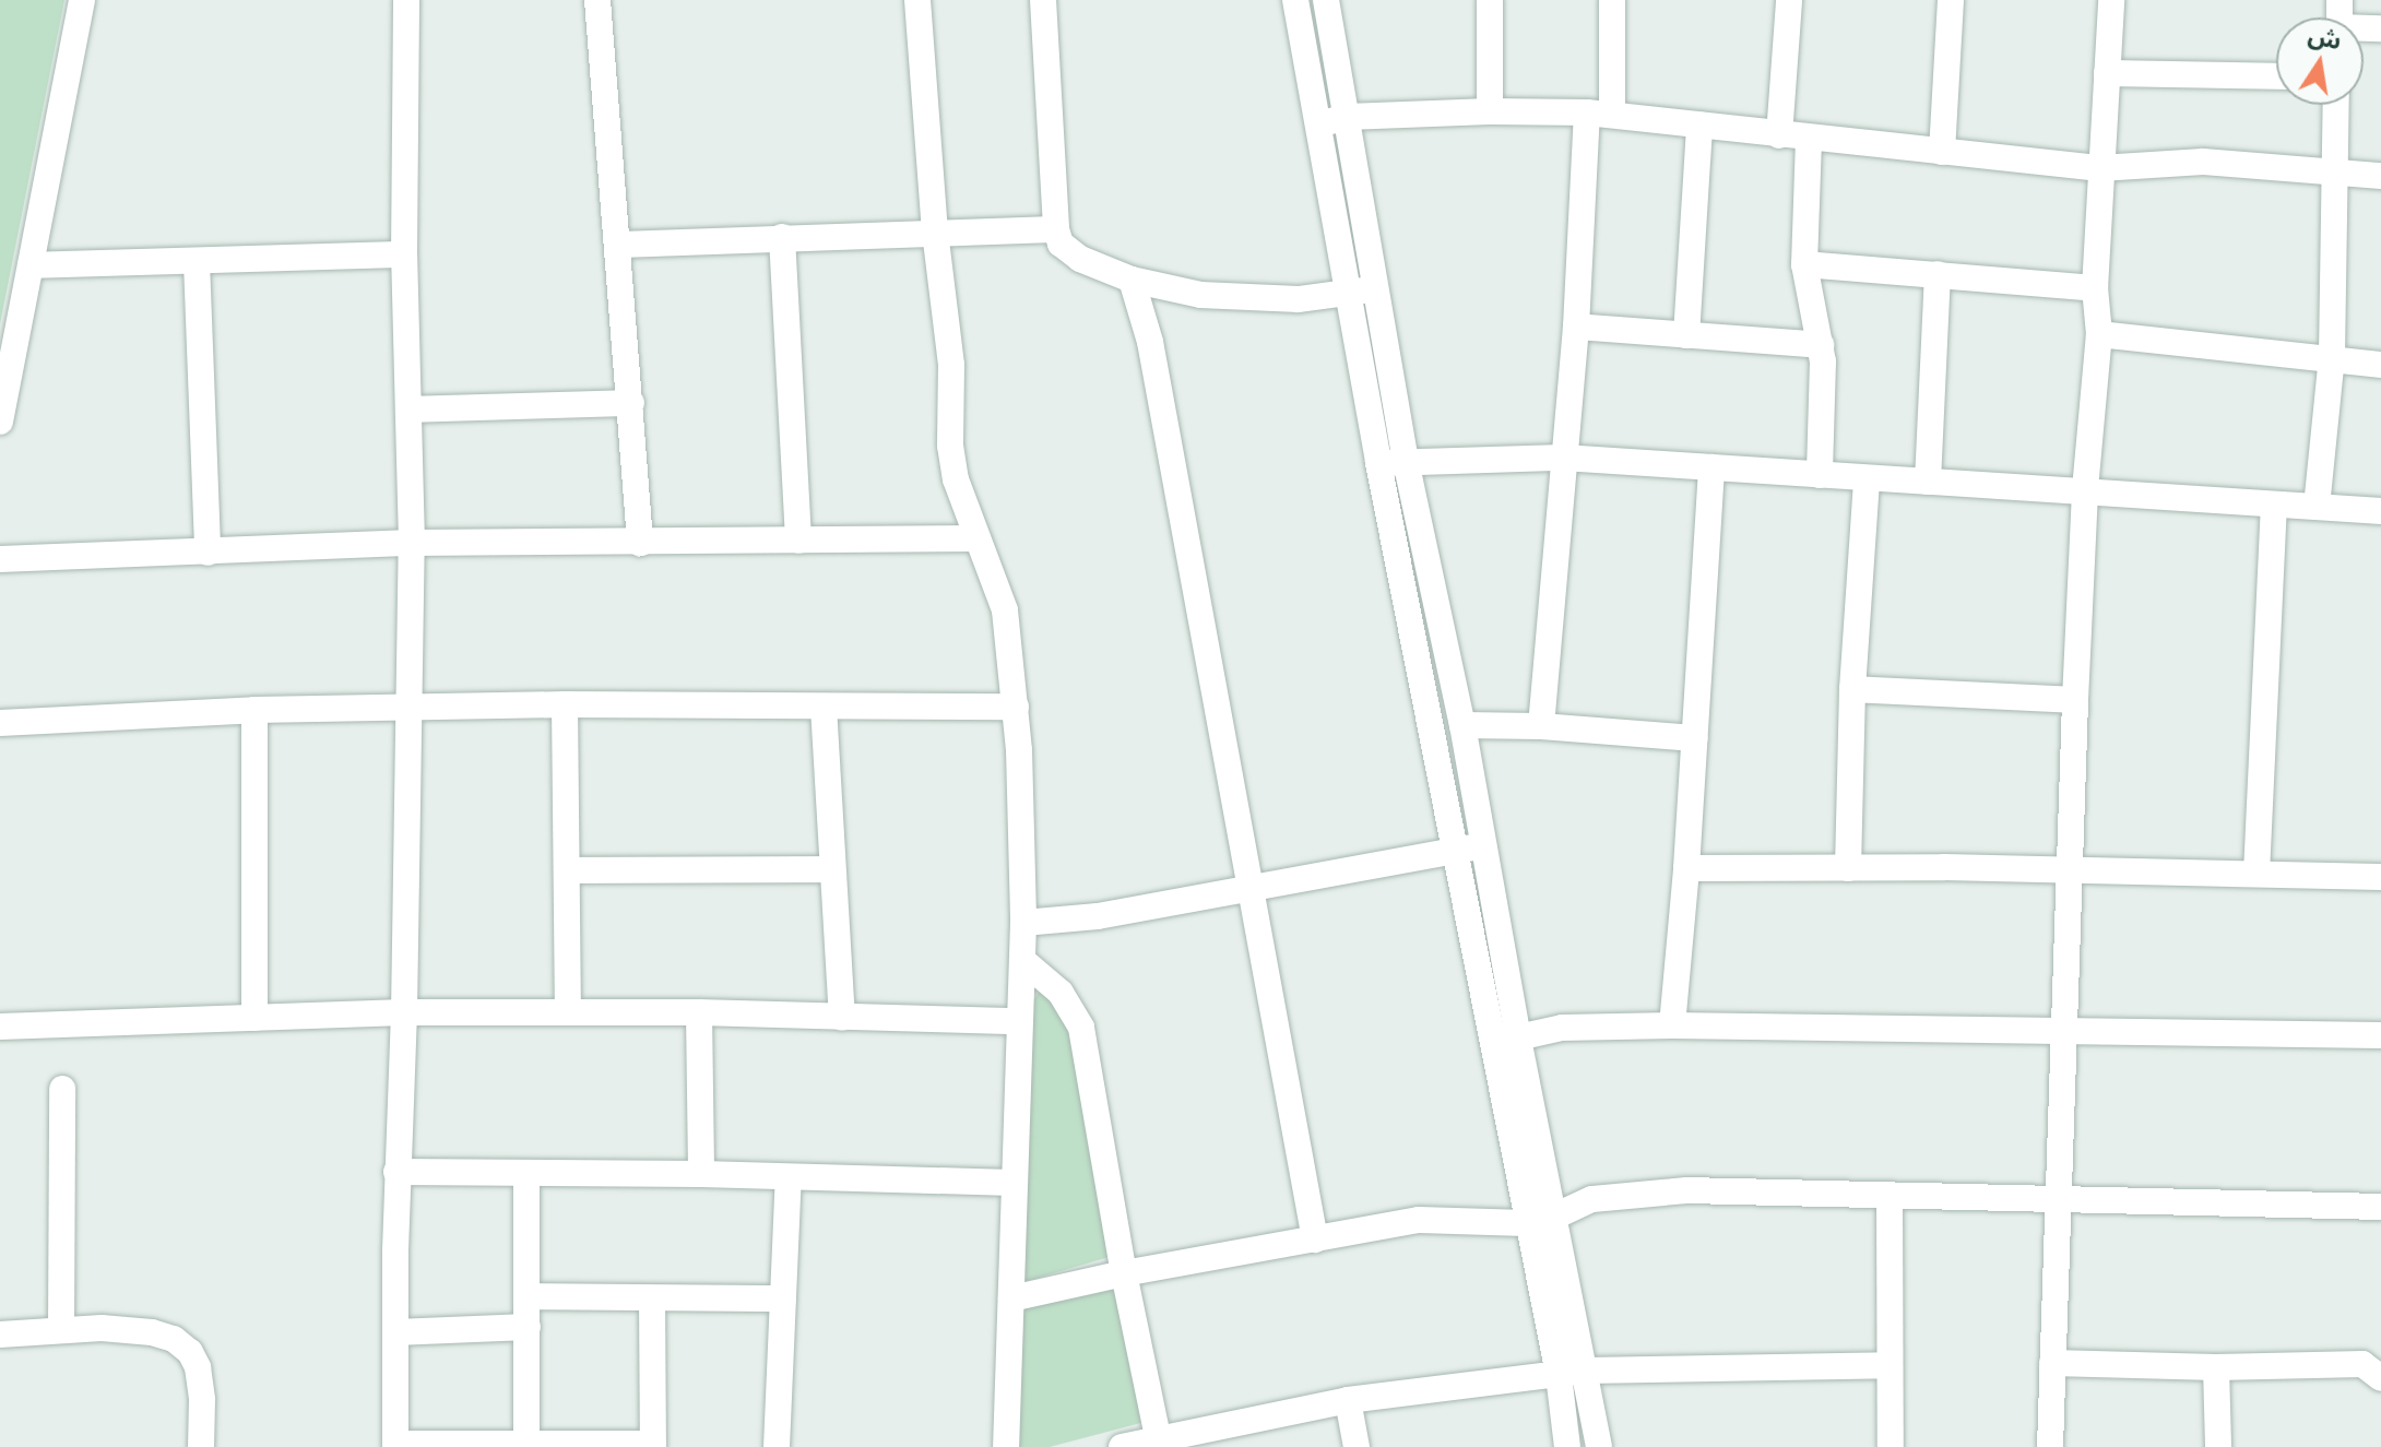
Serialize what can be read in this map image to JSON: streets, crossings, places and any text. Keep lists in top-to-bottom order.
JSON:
{
  "north": "top"
}
